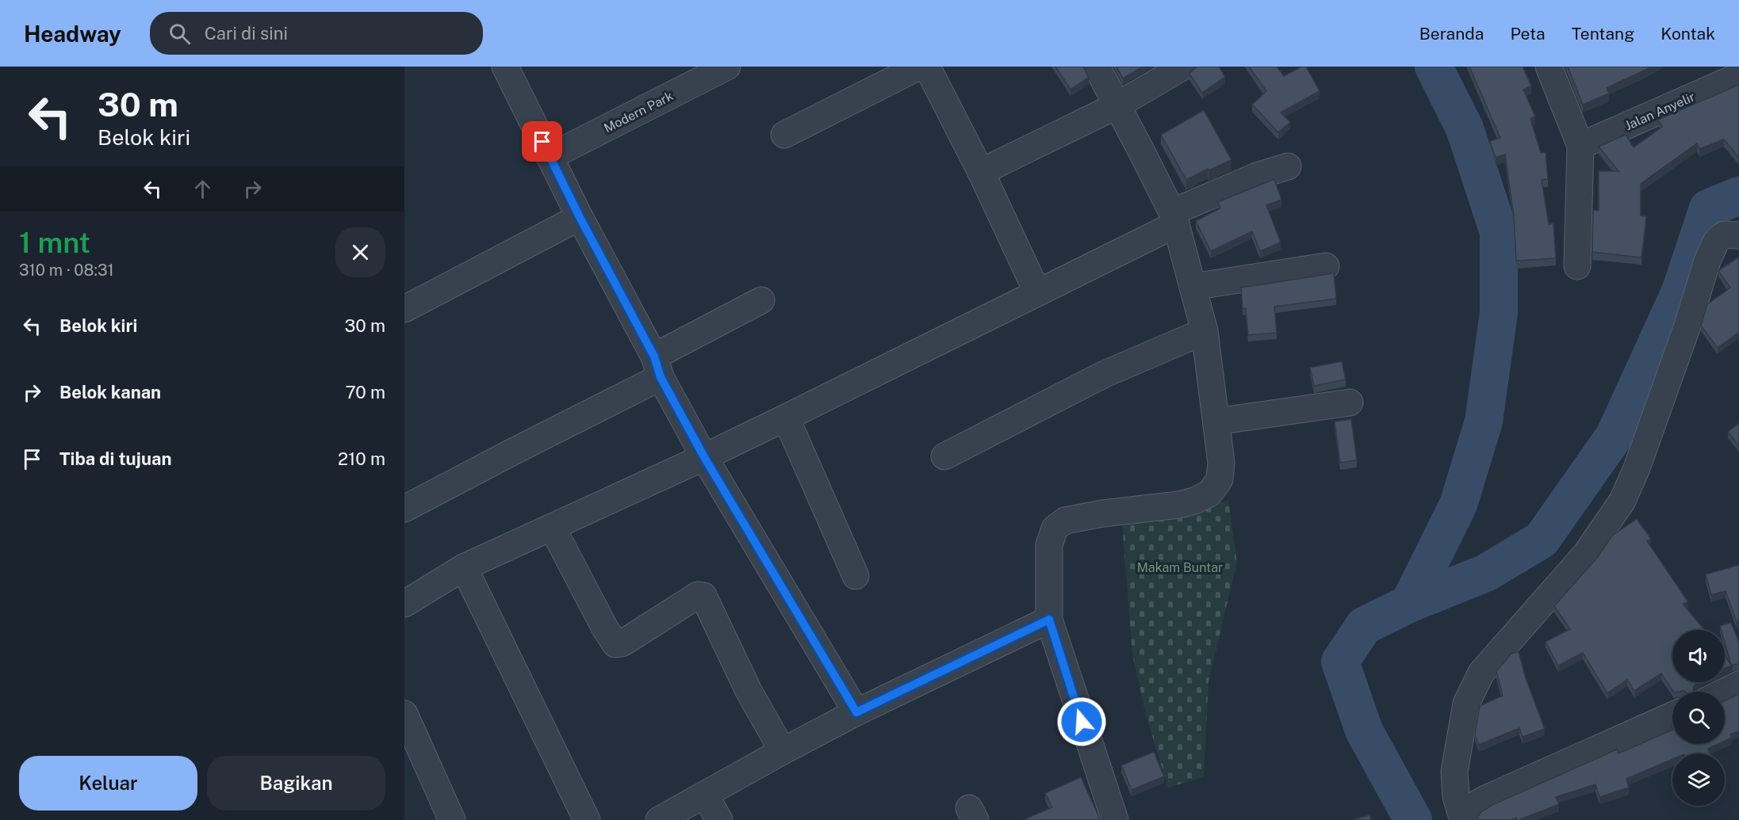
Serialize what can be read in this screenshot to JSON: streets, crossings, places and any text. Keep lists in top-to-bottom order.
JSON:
{
  "streets": {
    "street": ["Jalan Anyelir", "Modern Park"]
  },
  "parks": ["Makam Buntar"],
  "page": {
    "header": "Headway",
    "search": "Cari di sini",
    "nav": [
      "Beranda",
      "Peta",
      "Tentang",
      "Kontak"
    ],
    "turn": ["30 m", "Belok kiri"],
    "heading": ["1 mnt", "310 m · 08:31"],
    "list": [
      {
        "name": "Belok kiri",
        "value": "30 m"
      },
      {
        "name": "Belok kanan",
        "value": "70 m"
      },
      {
        "name": "Tiba di tujuan",
        "value": "210 m"
      }
    ],
    "buttons": ["Keluar", "Bagikan"]
  }
}
